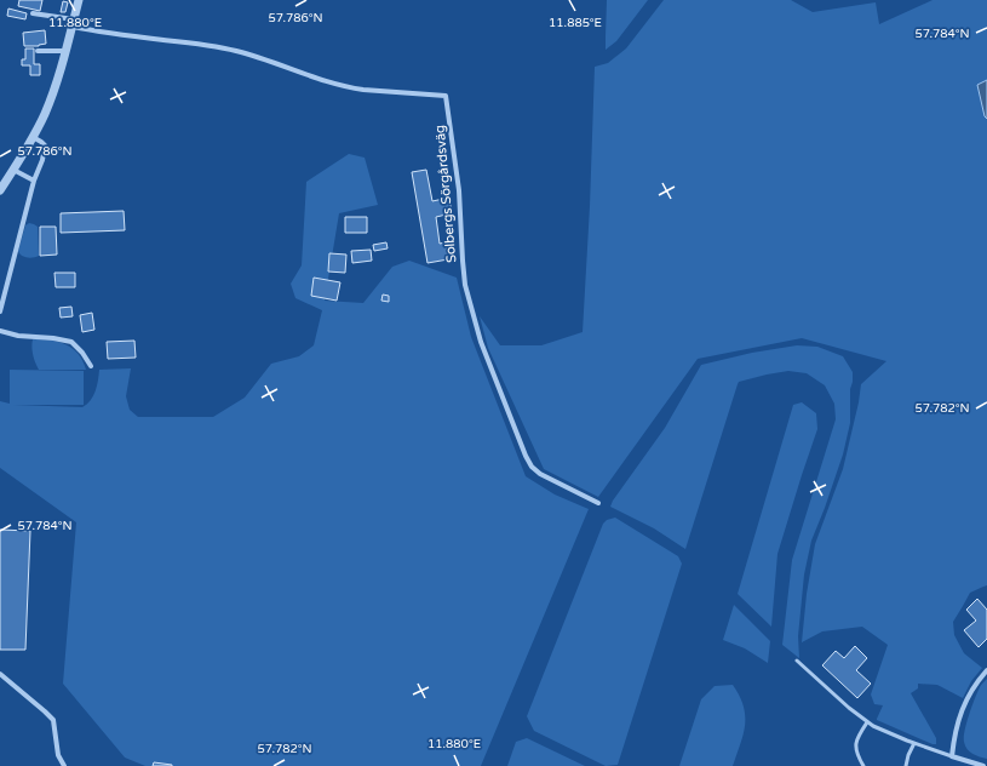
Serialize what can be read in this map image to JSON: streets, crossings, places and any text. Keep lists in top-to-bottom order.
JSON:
{
  "streets": {
    "street": ["Solbergs Sörgårdsväg"]
  },
  "coordinates": [
    "57.786°N",
    "11.880°E",
    "11.885°E",
    "57.784°N",
    "57.782°N"
  ]
}
